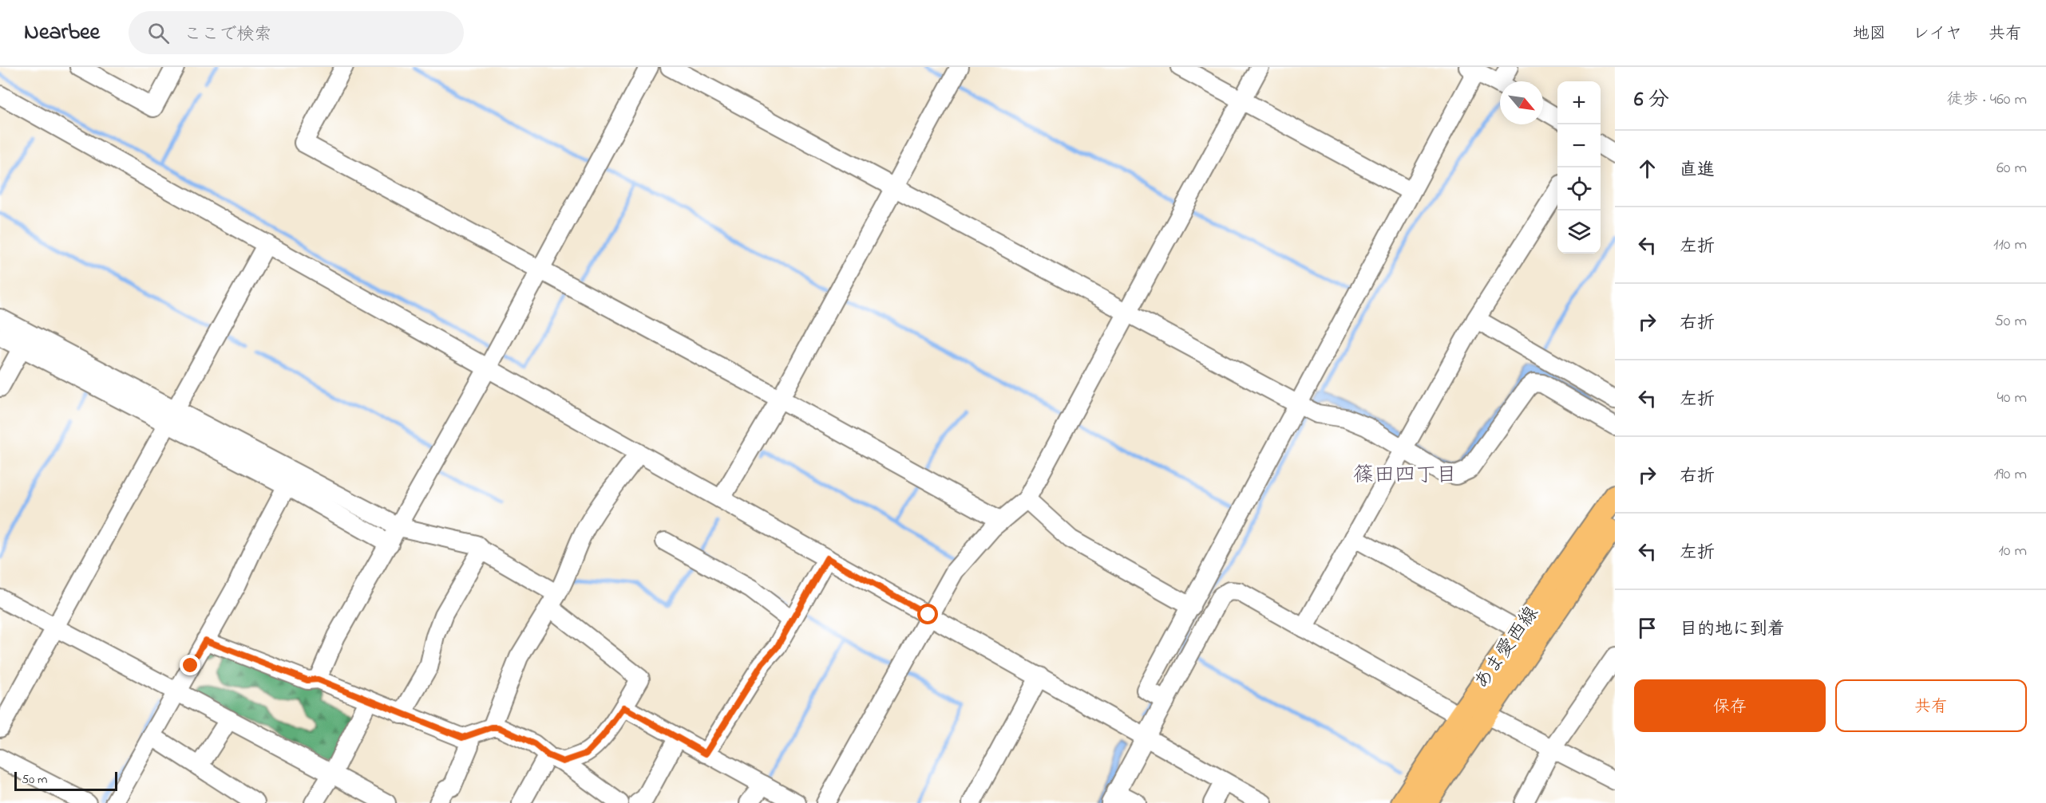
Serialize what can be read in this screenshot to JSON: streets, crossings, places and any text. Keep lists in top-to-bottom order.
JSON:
{
  "streets": {
    "main road": ["あま愛西線"]
  },
  "districts": ["篠田四丁目"],
  "scale_bar": "50 m",
  "north": "bottom right",
  "page": {
    "header": "Nearbee",
    "search": "ここで検索",
    "nav": ["地図", "レイヤ", "共有"],
    "heading": ["6 分", "徒歩 · 460 m"],
    "map_buttons": ["+", "−"],
    "list": [
      ["直進", "60 m"],
      ["左折", "110 m"],
      ["右折", "50 m"],
      ["左折", "40 m"],
      ["右折", "190 m"],
      ["左折", "10 m"],
      "目的地に到着"
    ],
    "buttons": ["保存", "共有"],
    "scale": "50 m"
  }
}
